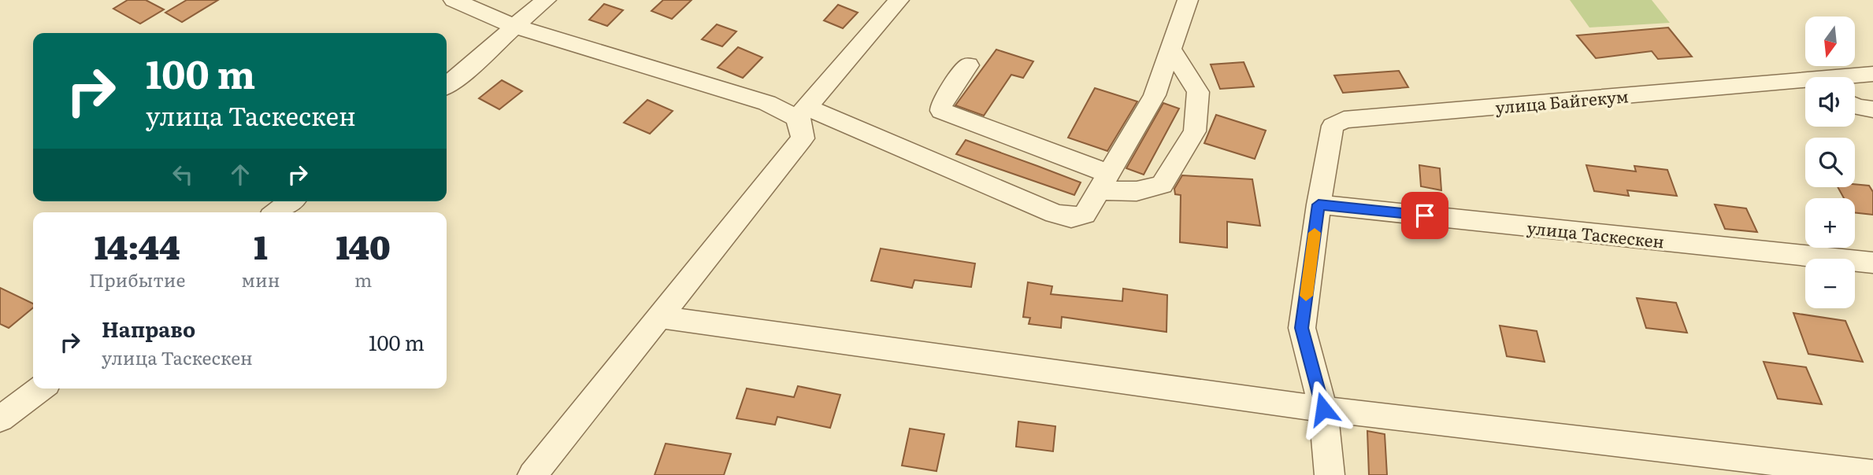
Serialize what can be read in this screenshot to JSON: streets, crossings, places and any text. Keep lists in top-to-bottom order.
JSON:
{
  "streets": {
    "street": ["улица Байгекум", "улица Таскескен"]
  },
  "crossings": [
    ["улица Байгекум", "улица Таскескен"]
  ],
  "north": "bottom",
  "page": {
    "map_buttons": ["+", "−"],
    "turn": ["100 m", "улица Таскескен"],
    "eta": [
      "14:44",
      "Прибытие",
      "1",
      "мин",
      "140",
      "m"
    ],
    "list": [
      {
        "name": "Направо",
        "note": "улица Таскескен",
        "value": "100 m"
      }
    ]
  }
}
